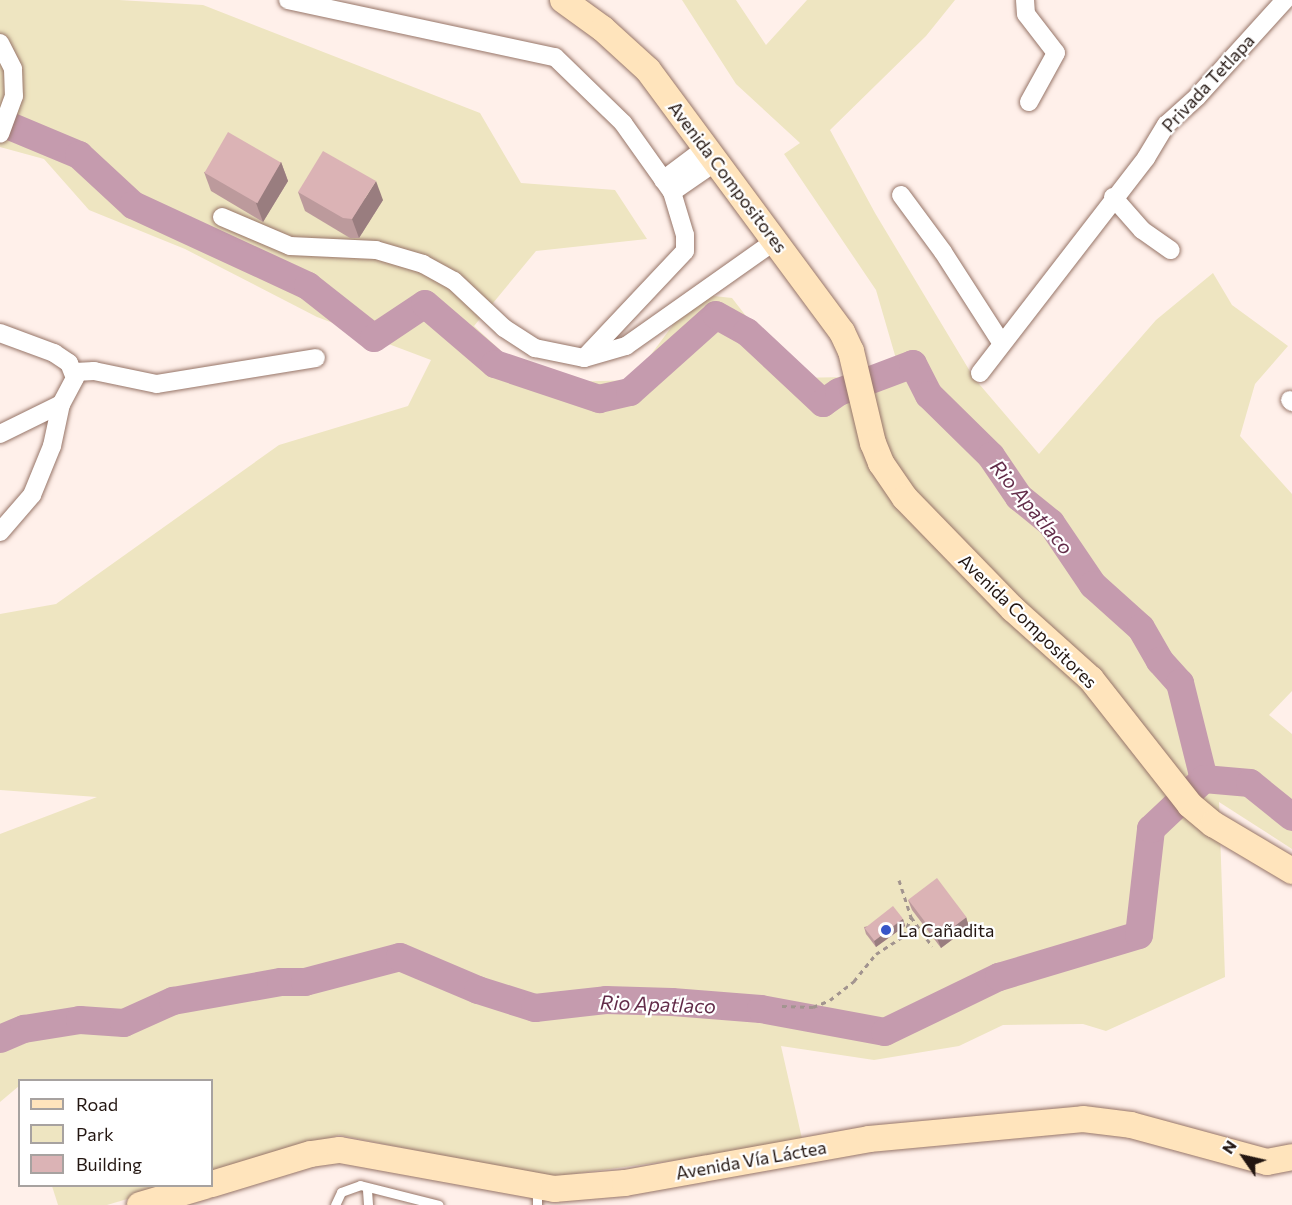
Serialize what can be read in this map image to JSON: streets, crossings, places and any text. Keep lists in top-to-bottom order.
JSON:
{
  "streets": {
    "street": ["Privada Tetlapa", "Avenida Compositores", "Avenida Vía Láctea"]
  },
  "water": ["Rio Apatlaco"],
  "places": ["La Cañadita"],
  "legend": ["Road", "Park", "Building"],
  "north": "top left"
}
